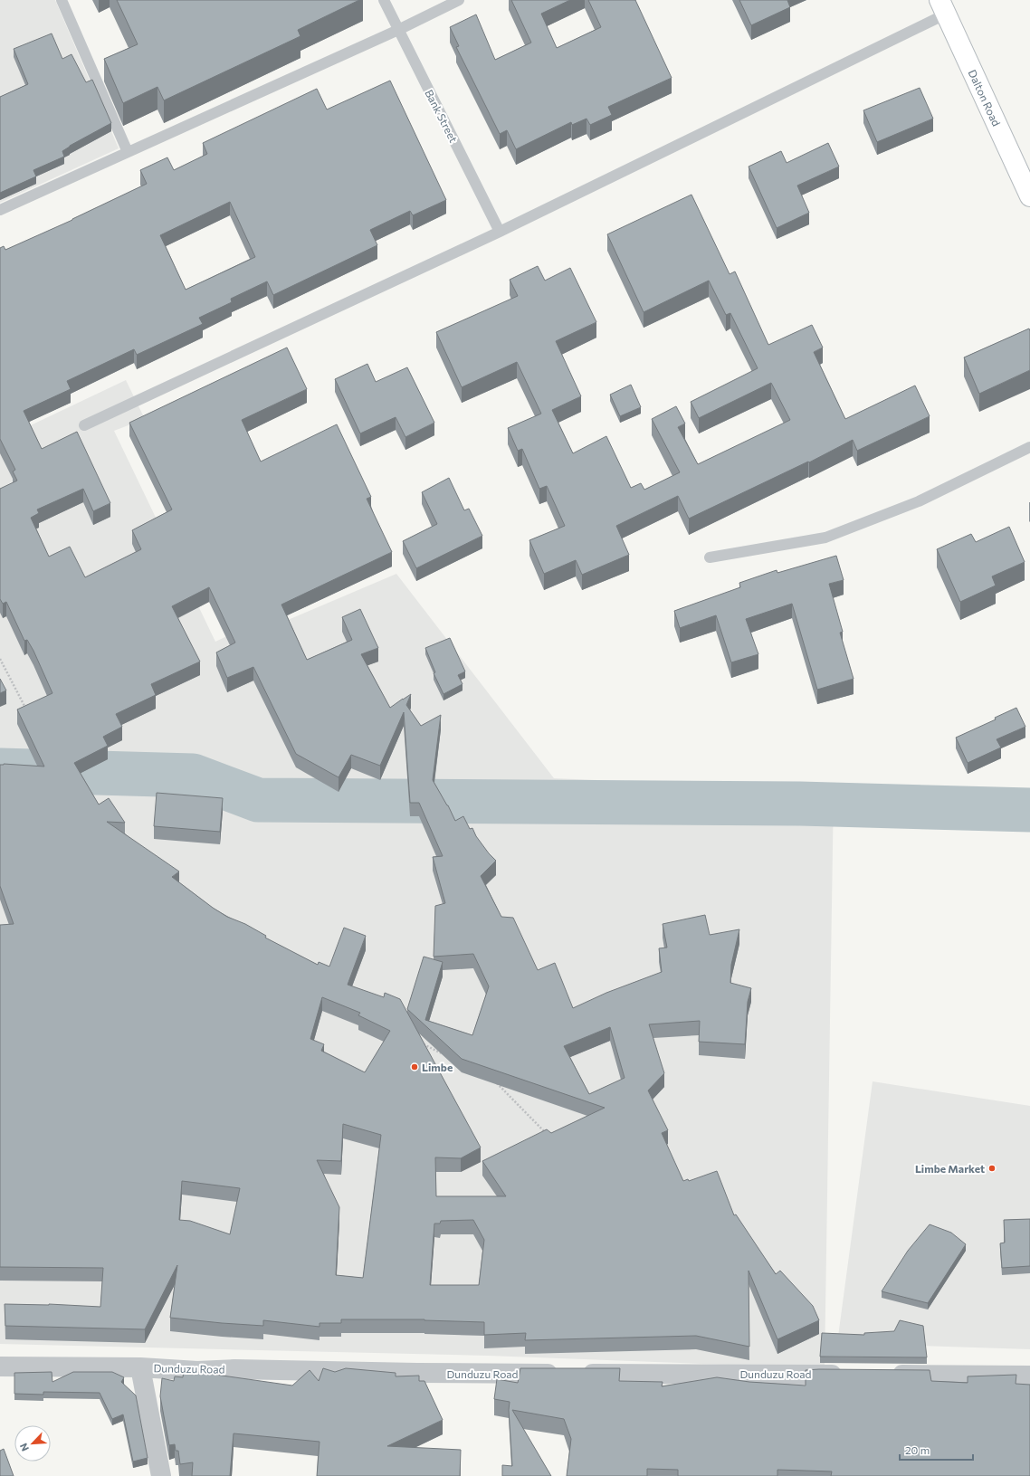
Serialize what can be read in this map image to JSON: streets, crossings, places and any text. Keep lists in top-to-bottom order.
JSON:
{
  "streets": {
    "main road": ["Dalton Road"],
    "street": ["Dunduzu Road"],
    "lane": ["Bank Street"]
  },
  "places": ["Limbe", "Limbe Market"],
  "scale_bar": "20 m",
  "north": "bottom left"
}
